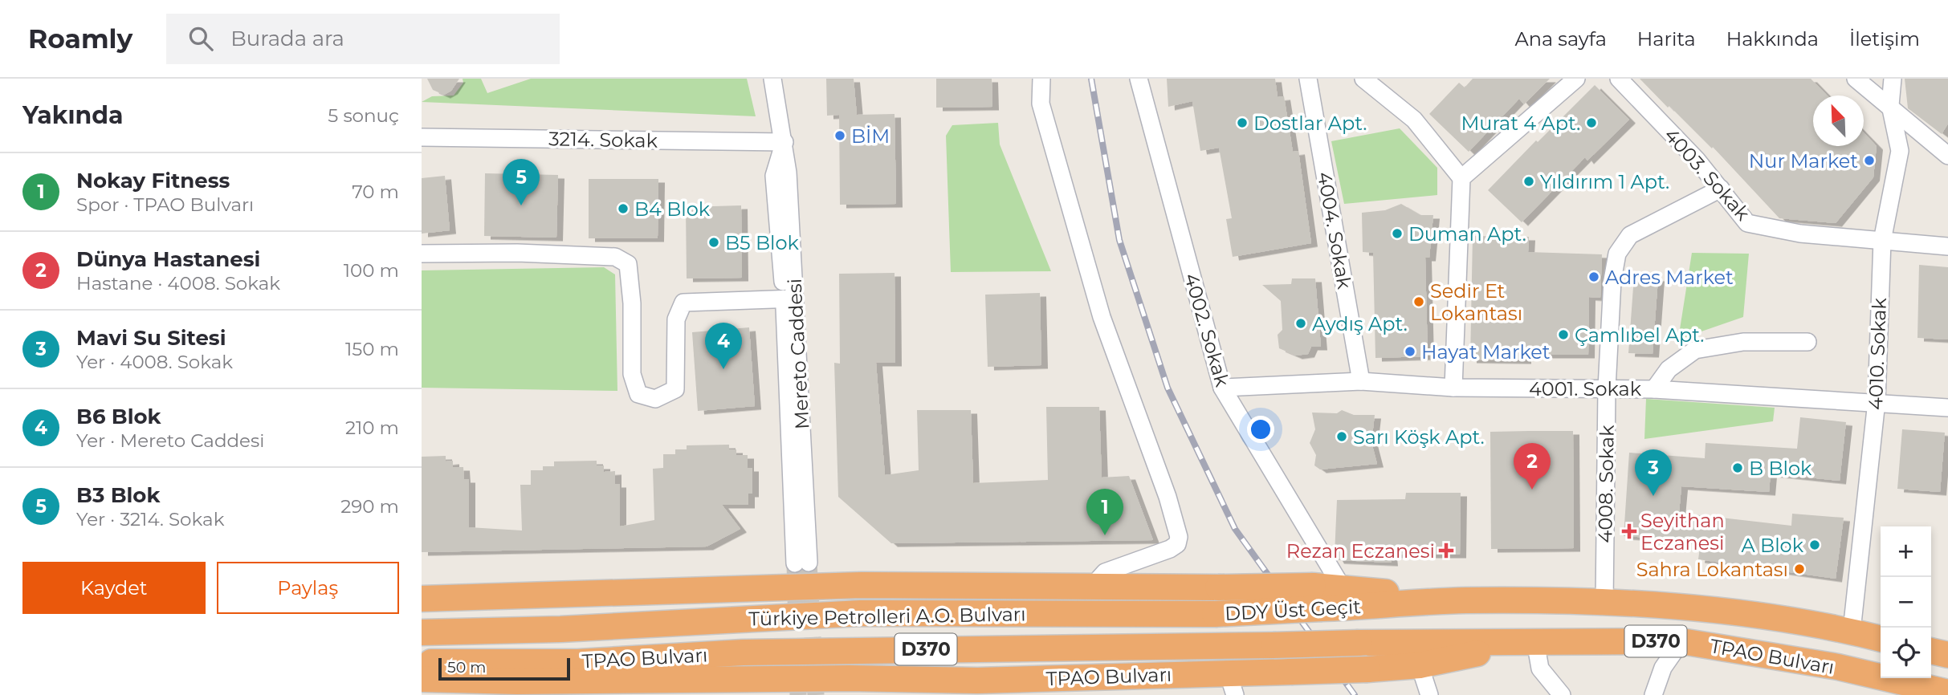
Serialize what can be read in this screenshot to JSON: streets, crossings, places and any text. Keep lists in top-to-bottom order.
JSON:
{
  "streets": {
    "highway": [
      "DDY Üst Geçit",
      "Türkiye Petrolleri A.O. Bulvarı",
      "D370",
      "TPAO Bulvarı"
    ],
    "street": [
      "3214. Sokak",
      "4003. Sokak",
      "4004. Sokak",
      "4002. Sokak",
      "Mereto Caddesi",
      "4010. Sokak",
      "4001. Sokak",
      "4008. Sokak"
    ]
  },
  "crossings": [
    ["3214. Sokak", "Mereto Caddesi"],
    ["4003. Sokak", "4010. Sokak"],
    ["4003. Sokak", "4008. Sokak"],
    ["4004. Sokak", "4001. Sokak"],
    ["4002. Sokak", "4001. Sokak"],
    ["4010. Sokak", "4001. Sokak"],
    ["4010. Sokak", "TPAO Bulvarı"],
    ["4001. Sokak", "4008. Sokak"],
    ["4008. Sokak", "TPAO Bulvarı"],
    ["DDY Üst Geçit", "Türkiye Petrolleri A.O. Bulvarı"],
    ["DDY Üst Geçit", "TPAO Bulvarı"],
    ["Türkiye Petrolleri A.O. Bulvarı", "TPAO Bulvarı"]
  ],
  "places": {
    "other": [
      "Dostlar Apt.",
      "Murat 4 Apt.",
      "BİM",
      "Nur Market",
      "Yıldırım 1 Apt.",
      "B4 Blok",
      "Duman Apt.",
      "B5 Blok",
      "Adres Market",
      "Sedir Et Lokantası",
      "Aydış Apt.",
      "Çamlıbel Apt.",
      "Hayat Market",
      "Sarı Köşk Apt.",
      "B Blok",
      "A Blok",
      "Sahra Lokantası"
    ],
    "health": ["Seyithan Eczanesi", "Rezan Eczanesi"]
  },
  "scale_bar": "50 m",
  "north": "top left",
  "page": {
    "header": "Roamly",
    "search": "Burada ara",
    "nav": [
      "Ana sayfa",
      "Harita",
      "Hakkında",
      "İletişim"
    ],
    "heading": ["Yakında", "5 sonuç"],
    "list": [
      {
        "mark": "1",
        "name": "Nokay Fitness",
        "note": "Spor · TPAO Bulvarı",
        "value": "70 m"
      },
      {
        "mark": "2",
        "name": "Dünya Hastanesi",
        "note": "Hastane · 4008. Sokak",
        "value": "100 m"
      },
      {
        "mark": "3",
        "name": "Mavi Su Sitesi",
        "note": "Yer · 4008. Sokak",
        "value": "150 m"
      },
      {
        "mark": "4",
        "name": "B6 Blok",
        "note": "Yer · Mereto Caddesi",
        "value": "210 m"
      },
      {
        "mark": "5",
        "name": "B3 Blok",
        "note": "Yer · 3214. Sokak",
        "value": "290 m"
      }
    ],
    "pins": [
      "5",
      "4",
      "2",
      "3",
      "1"
    ],
    "map_buttons": ["+", "−"],
    "buttons": ["Kaydet", "Paylaş"],
    "scale": "50 m"
  }
}
